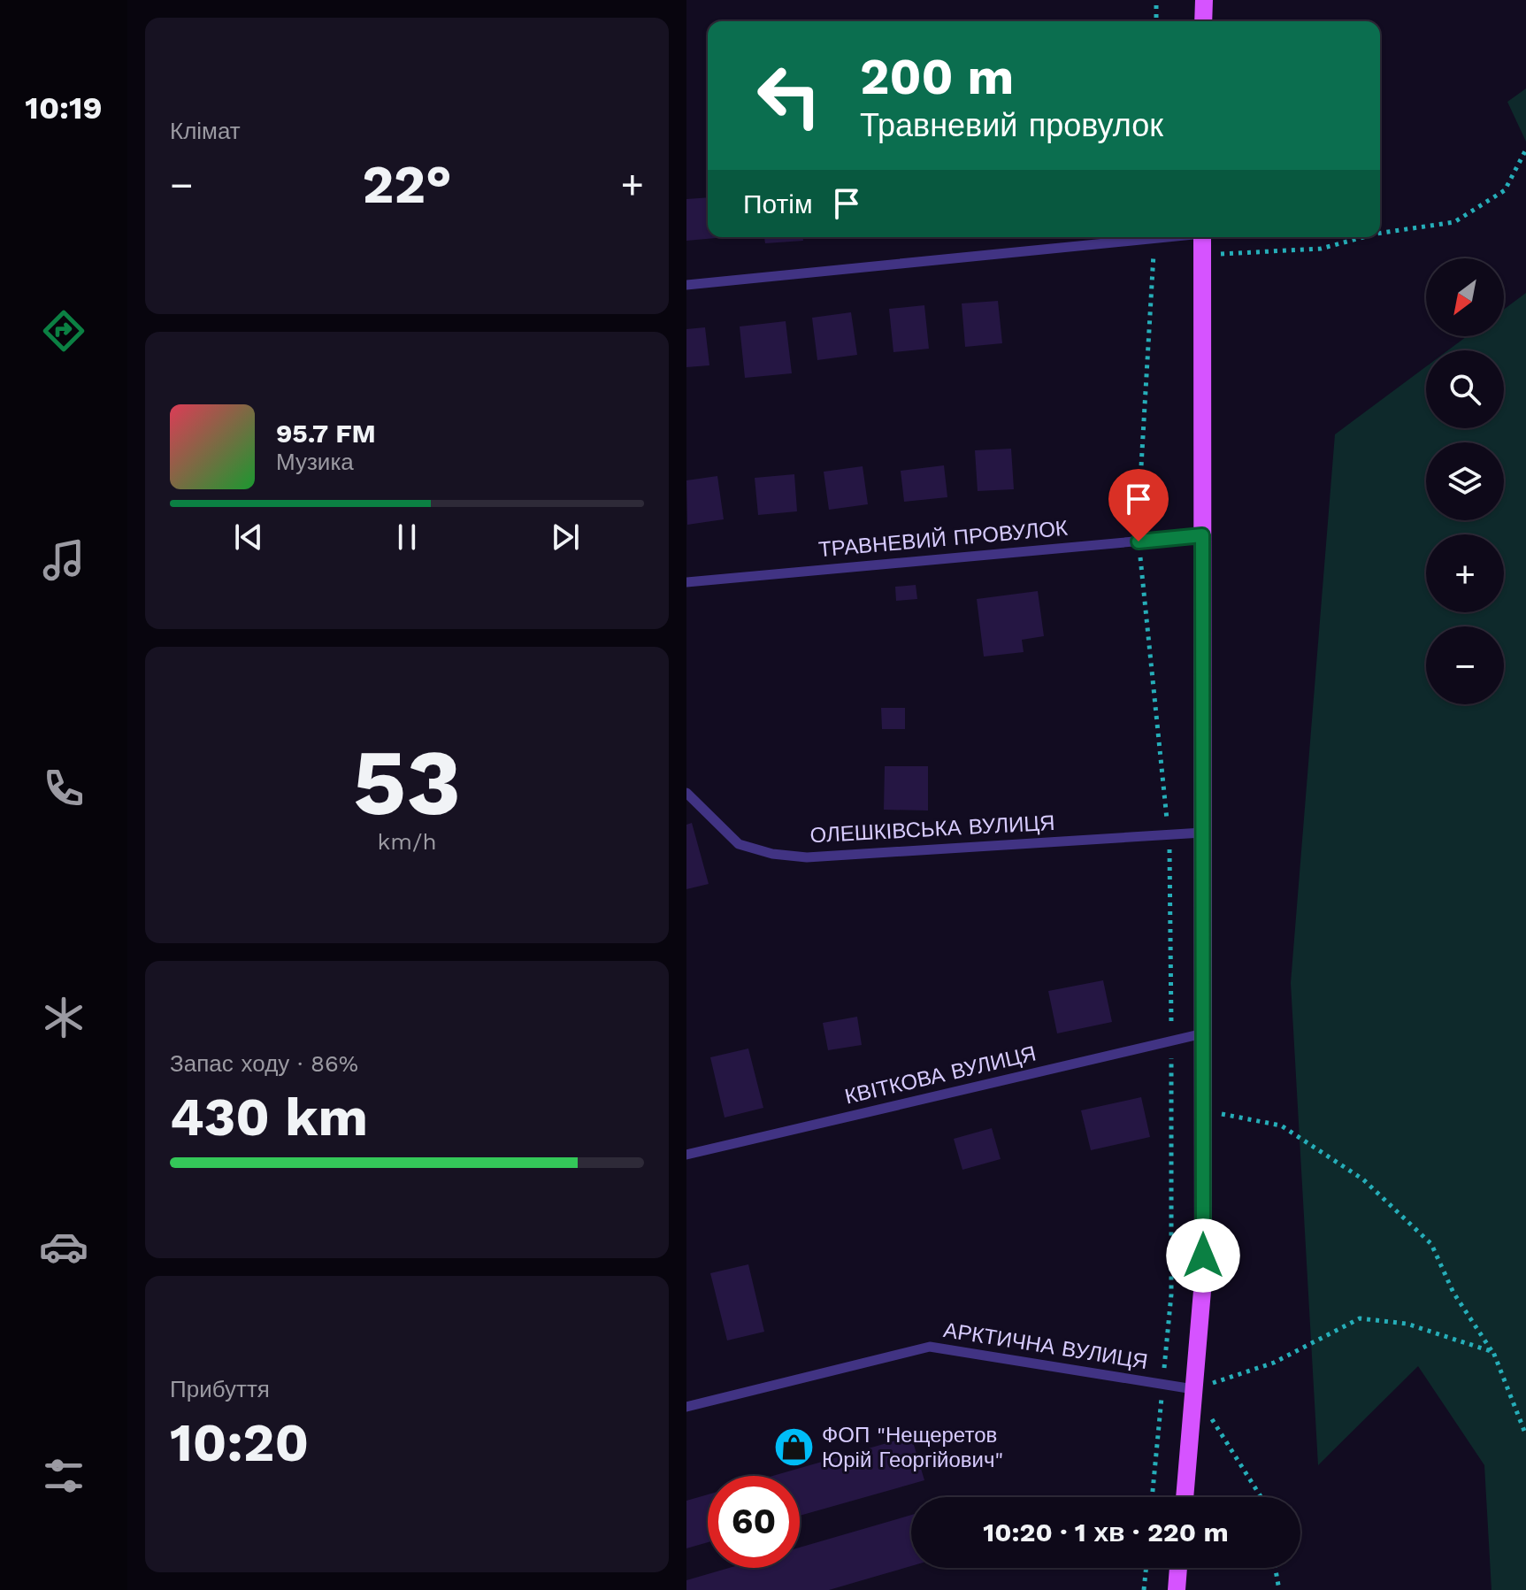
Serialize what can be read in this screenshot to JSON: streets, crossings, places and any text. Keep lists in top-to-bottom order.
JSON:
{
  "streets": {
    "lane": [
      "ТРАВНЕВИЙ ПРОВУЛОК",
      "ОЛЕШКІВСЬКА ВУЛИЦЯ",
      "КВІТКОВА ВУЛИЦЯ",
      "АРКТИЧНА ВУЛИЦЯ"
    ]
  },
  "places": {
    "shop": ["ФОП \"Нещеретов Юрій Георгійович\""]
  },
  "north": "bottom left",
  "page": {
    "tabs": "10:19",
    "tile": [
      "Клімат",
      ["53", "km/h"],
      ["Запас ходу · 86%", "430 km"],
      ["Прибуття", "10:20"]
    ],
    "turn": ["200 m", "Травневий провулок"],
    "heat": ["−", "22°", "+"],
    "then": "Потім",
    "map_buttons": ["+", "−"],
    "song": ["95.7 FM", "Музика"],
    "limit": "60",
    "trip": "10:20 · 1 хв · 220 m"
  }
}
